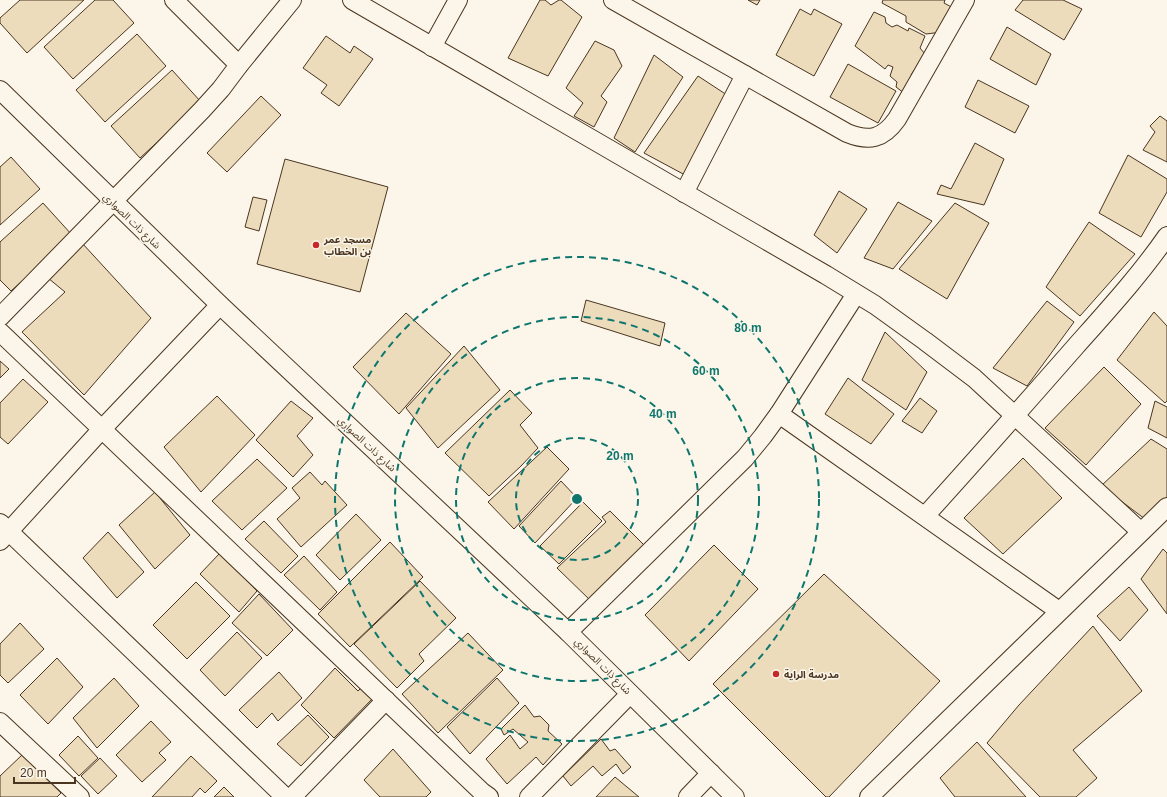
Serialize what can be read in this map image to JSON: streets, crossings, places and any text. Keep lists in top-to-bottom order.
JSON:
{
  "streets": {
    "street": ["شارع ذات الصواري"]
  },
  "places": ["مسجد عمر بن الخطاب", "مدرسة الراية"],
  "scale_bar": "20 m",
  "rings": [
    "80 m",
    "60 m",
    "40 m",
    "20 m"
  ]
}
